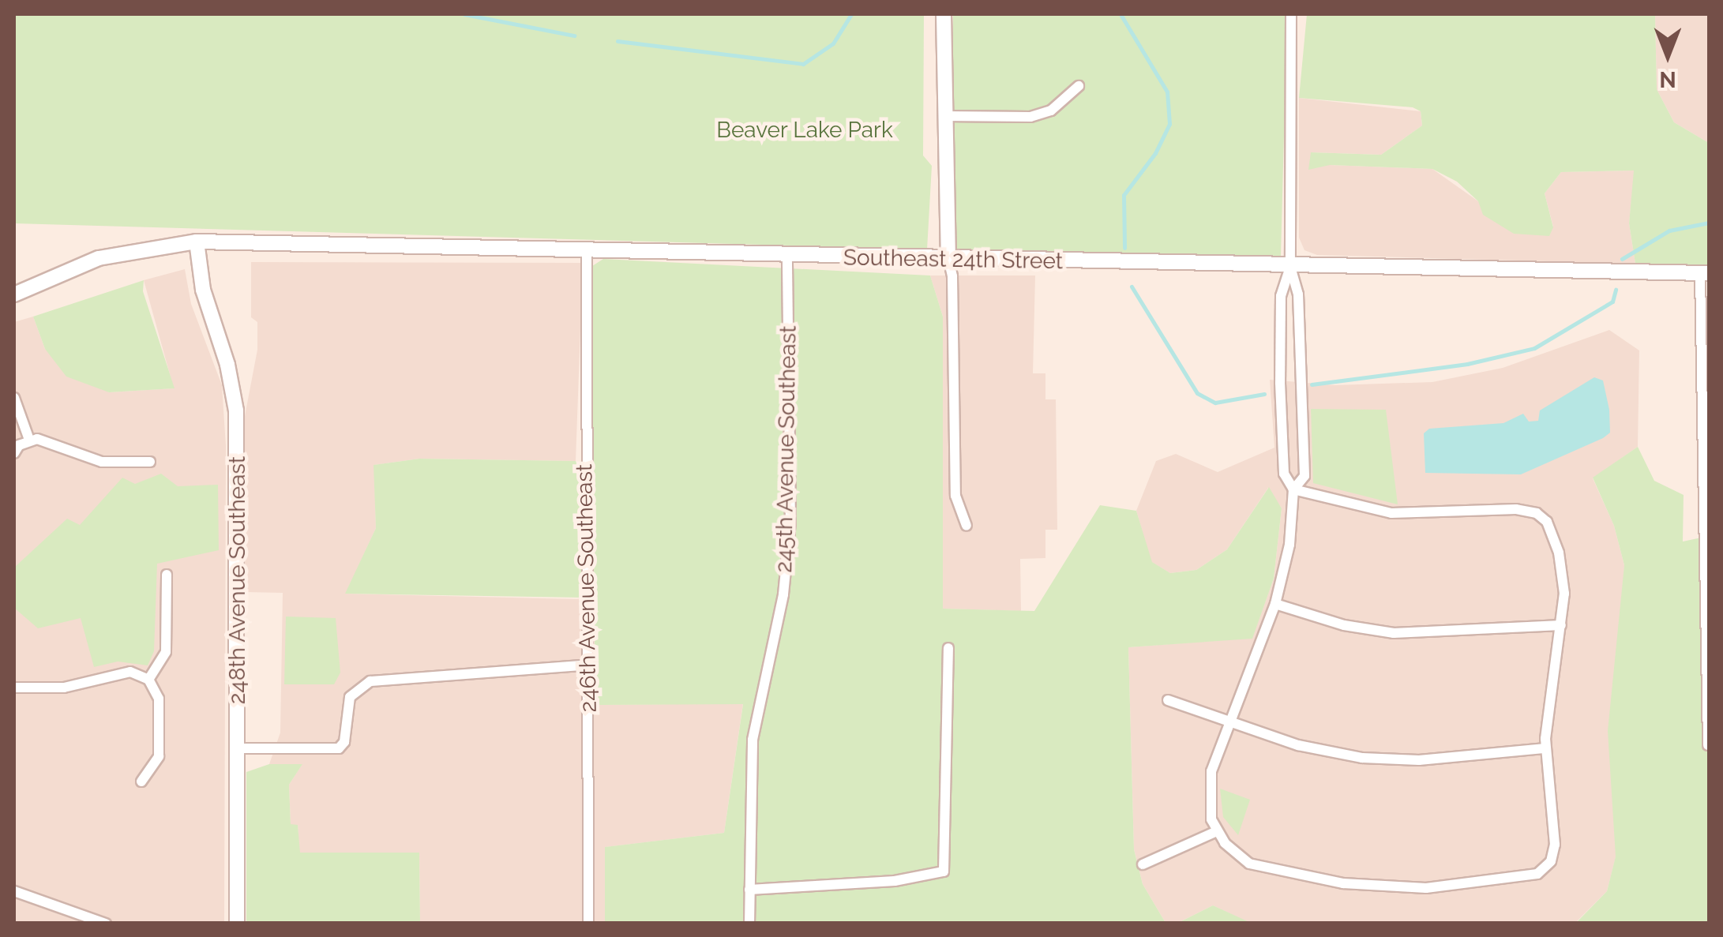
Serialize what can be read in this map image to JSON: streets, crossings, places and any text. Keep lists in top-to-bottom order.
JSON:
{
  "streets": {
    "street": [
      "Southeast 24th Street",
      "245th Avenue Southeast",
      "248th Avenue Southeast",
      "246th Avenue Southeast"
    ]
  },
  "crossings": [
    ["Southeast 24th Street", "245th Avenue Southeast"],
    ["Southeast 24th Street", "248th Avenue Southeast"],
    ["Southeast 24th Street", "246th Avenue Southeast"]
  ],
  "parks": ["Beaver Lake Park"],
  "north": "bottom"
}
